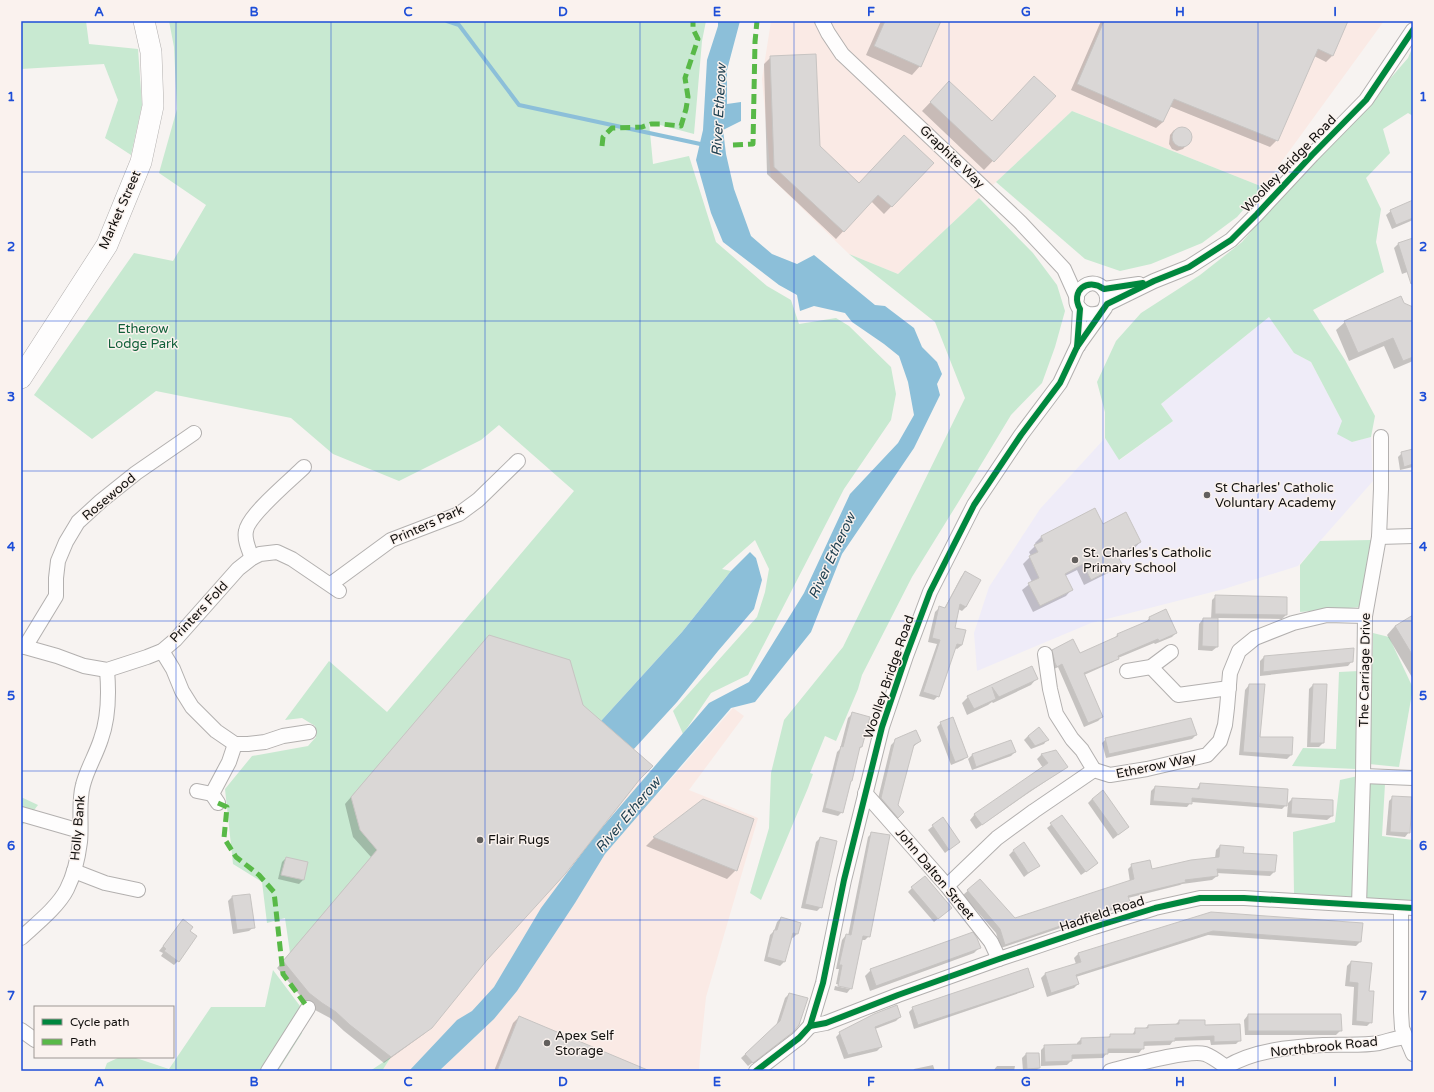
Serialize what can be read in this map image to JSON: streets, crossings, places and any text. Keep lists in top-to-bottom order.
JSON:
{
  "streets": {
    "highway": ["Market Street"],
    "street": [
      "Graphite Way",
      "Woolley Bridge Road",
      "Rosewood",
      "Printers Park",
      "Printers Fold",
      "The Carriage Drive",
      "Etherow Way",
      "Holly Bank",
      "John Dalton Street",
      "Hadfield Road",
      "Northbrook Road"
    ]
  },
  "crossings": [
    ["Graphite Way", "Woolley Bridge Road"],
    ["Woolley Bridge Road", "John Dalton Street"],
    ["Woolley Bridge Road", "Hadfield Road"],
    ["Rosewood", "Printers Fold"],
    ["Printers Park", "Printers Fold"],
    ["Printers Fold", "Holly Bank"],
    ["The Carriage Drive", "Etherow Way"],
    ["The Carriage Drive", "Hadfield Road"],
    ["John Dalton Street", "Hadfield Road"]
  ],
  "water": ["River Etherow"],
  "parks": ["Etherow Lodge Park"],
  "places": [
    "St Charles' Catholic Voluntary Academy",
    "St. Charles's Catholic Primary School",
    "Flair Rugs",
    "Apex Self Storage"
  ],
  "legend": ["Cycle path", "Path"],
  "grid": {
    "columns": [
      "A",
      "B",
      "C",
      "D",
      "E",
      "F",
      "G",
      "H",
      "I"
    ],
    "rows": [
      "1",
      "2",
      "3",
      "4",
      "5",
      "6",
      "7"
    ]
  }
}
